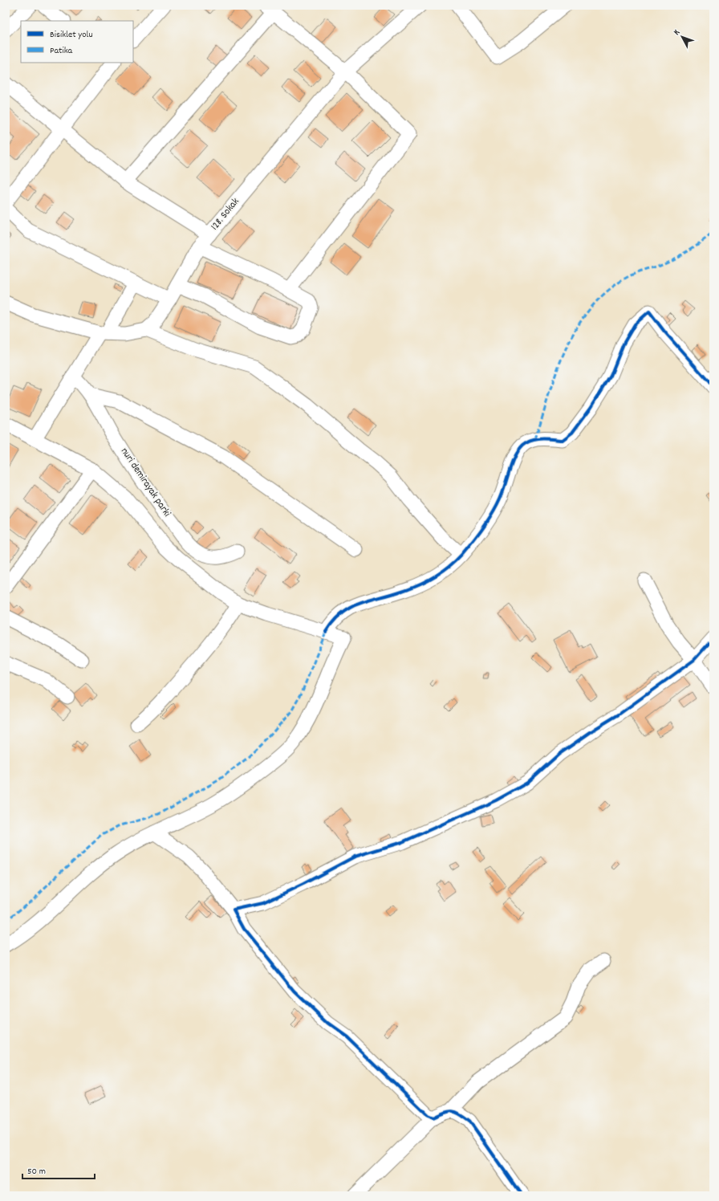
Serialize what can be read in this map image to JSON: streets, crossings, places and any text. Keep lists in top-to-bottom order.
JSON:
{
  "streets": {
    "street": ["128. Sokak", "nuri demirayak parki"]
  },
  "legend": ["Bisiklet yolu", "Patika"],
  "scale_bar": "50 m",
  "north": "top left"
}
